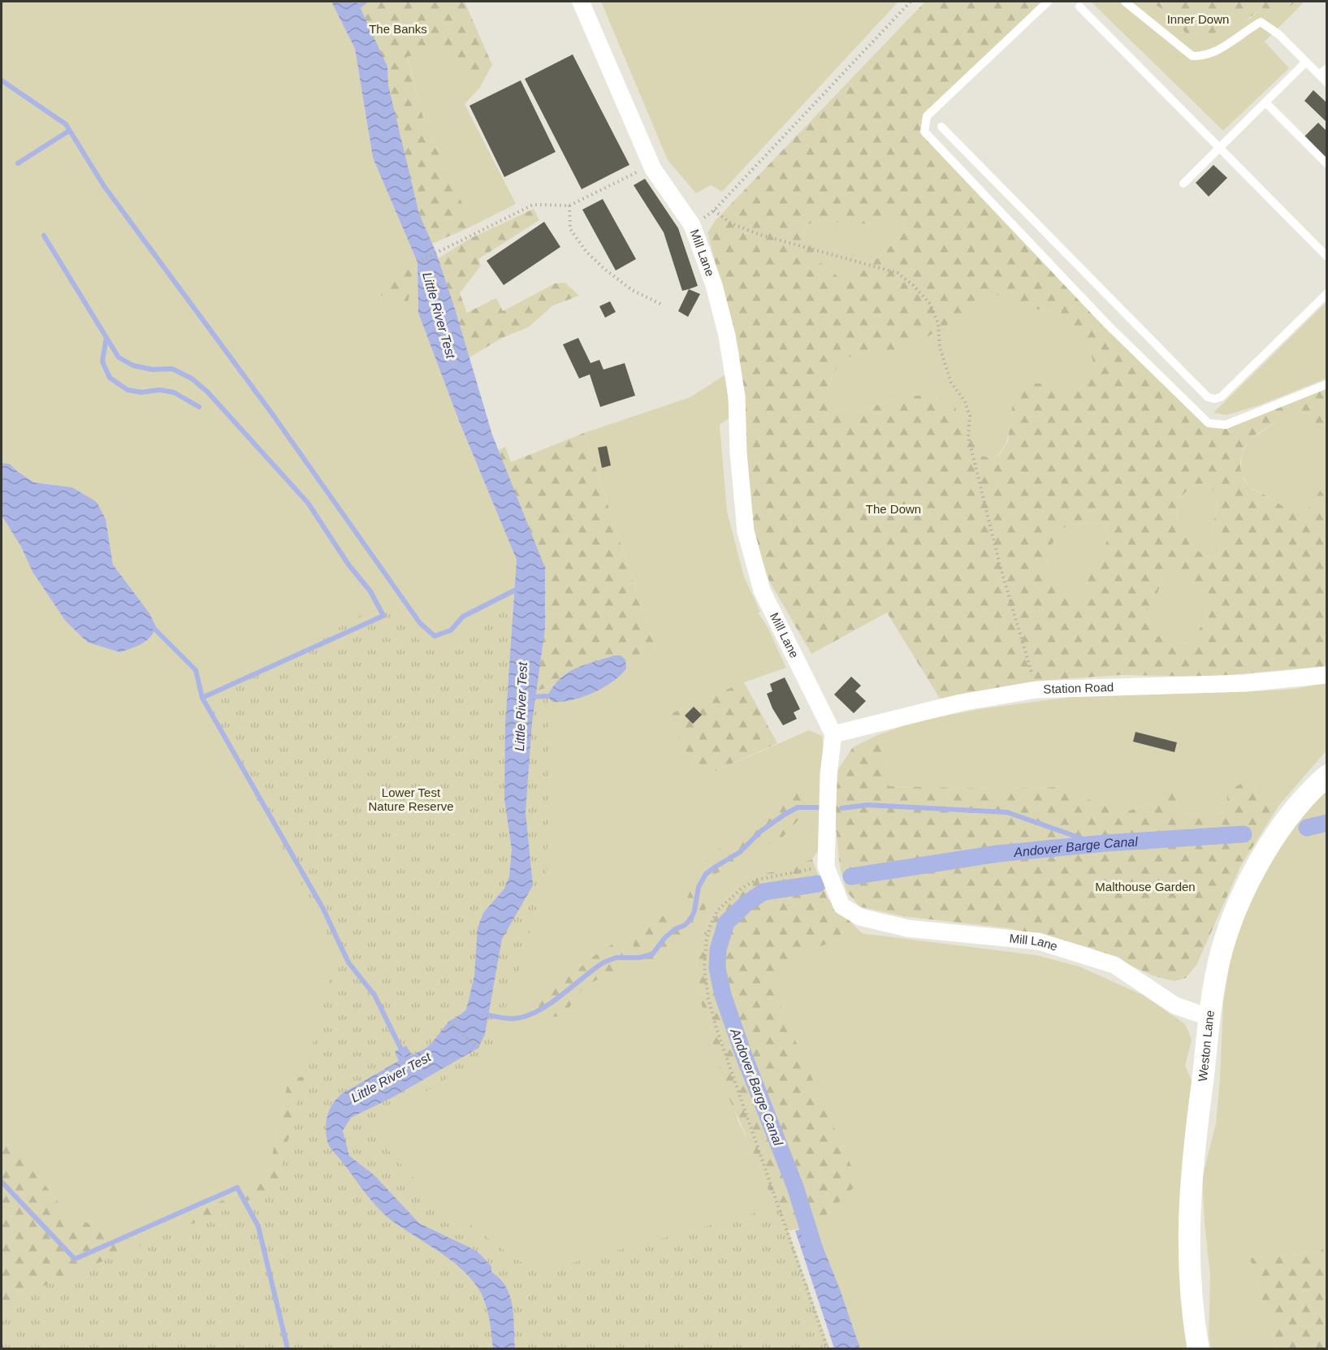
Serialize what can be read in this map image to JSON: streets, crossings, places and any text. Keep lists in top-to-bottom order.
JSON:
{
  "streets": {
    "street": ["Mill Lane", "Station Road", "Weston Lane"]
  },
  "crossings": [
    ["Mill Lane", "Station Road"],
    ["Mill Lane", "Weston Lane"]
  ],
  "water": ["Little River Test", "Andover Barge Canal"],
  "parks": [
    "Inner Down",
    "The Banks",
    "The Down",
    "Lower Test Nature Reserve",
    "Malthouse Garden"
  ]
}
